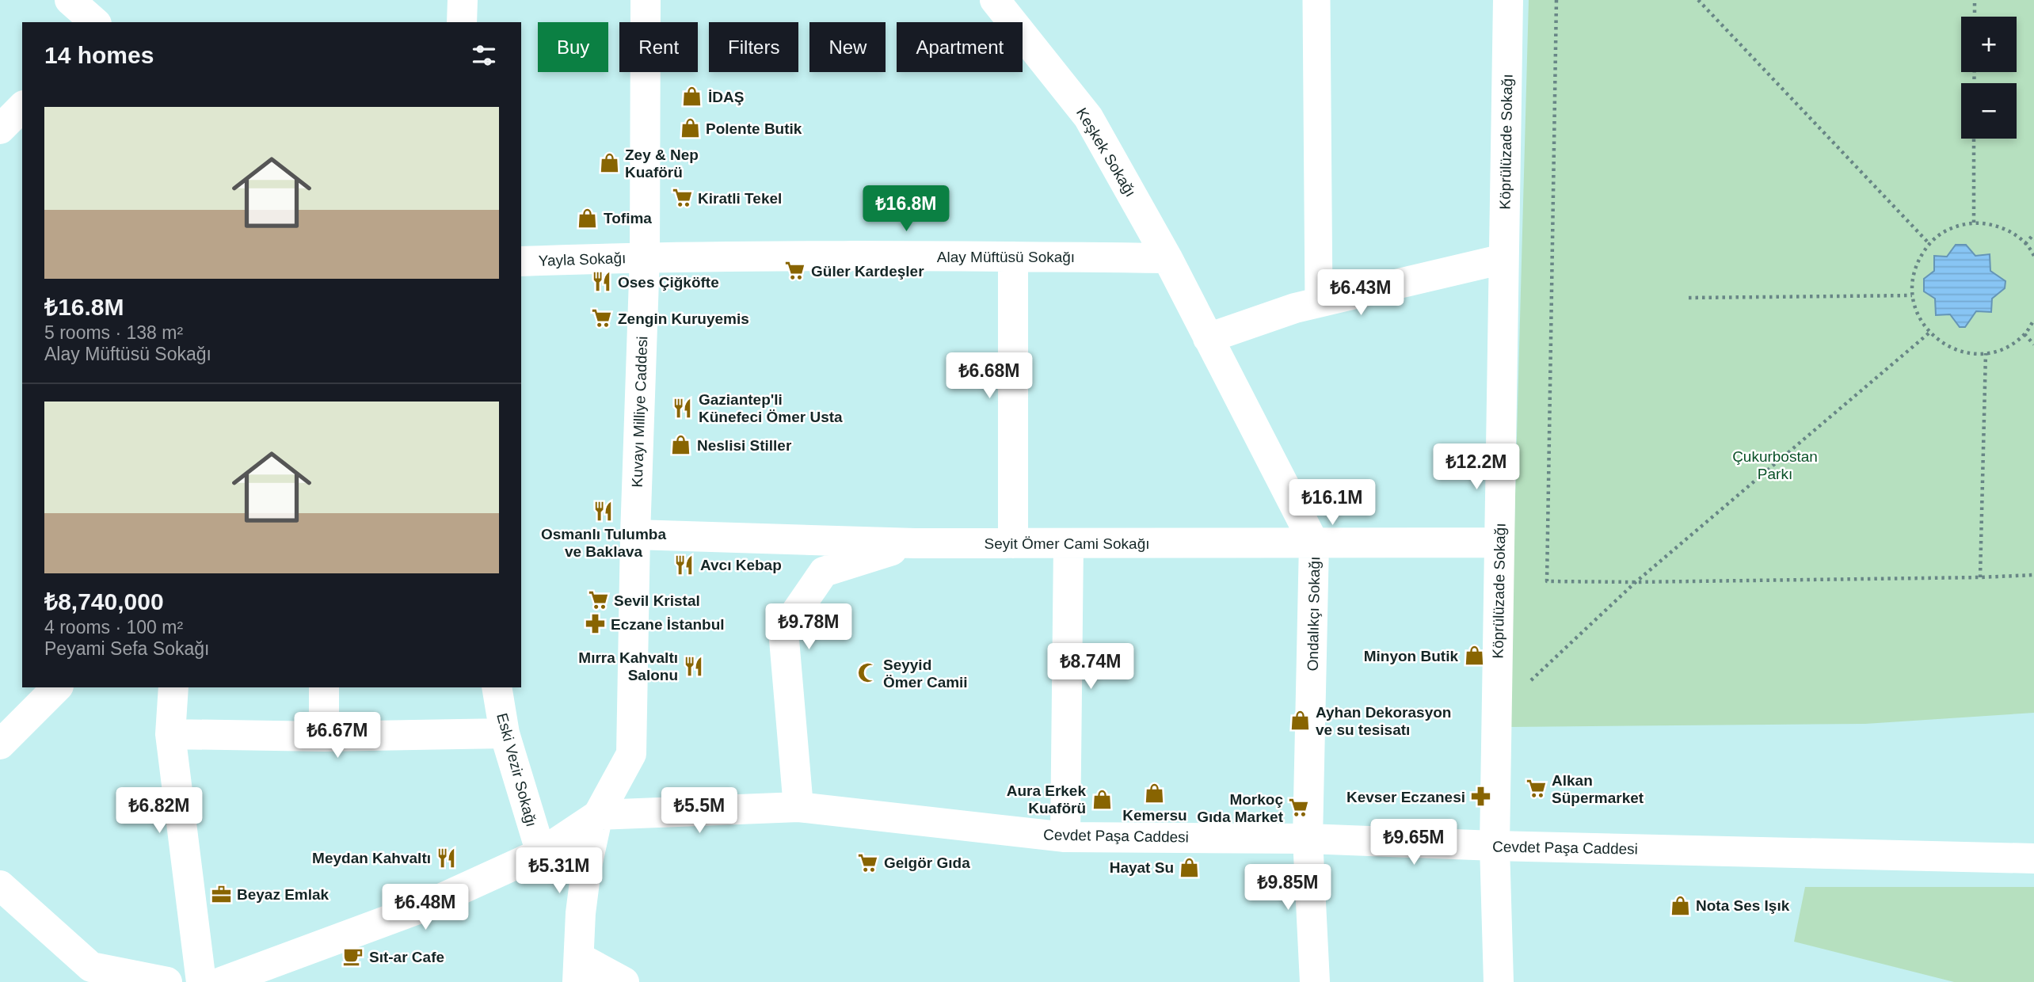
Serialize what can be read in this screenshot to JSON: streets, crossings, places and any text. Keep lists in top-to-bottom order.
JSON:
{
  "streets": {
    "street": [
      "Köprülüzade Sokağı",
      "Keşkek Sokağı",
      "Alay Müftüsü Sokağı",
      "Yayla Sokağı",
      "Kuvayı Milliye Caddesi",
      "Seyit Ömer Cami Sokağı",
      "Ondalıkçı Sokağı",
      "Eski Vezir Sokağı",
      "Cevdet Paşa Caddesi"
    ]
  },
  "crossings": [
    ["Köprülüzade Sokağı", "Seyit Ömer Cami Sokağı"],
    ["Köprülüzade Sokağı", "Cevdet Paşa Caddesi"],
    ["Keşkek Sokağı", "Alay Müftüsü Sokağı"],
    ["Keşkek Sokağı", "Ondalıkçı Sokağı"],
    ["Alay Müftüsü Sokağı", "Yayla Sokağı"],
    ["Alay Müftüsü Sokağı", "Kuvayı Milliye Caddesi"],
    ["Alay Müftüsü Sokağı", "Ondalıkçı Sokağı"],
    ["Yayla Sokağı", "Kuvayı Milliye Caddesi"],
    ["Kuvayı Milliye Caddesi", "Seyit Ömer Cami Sokağı"],
    ["Kuvayı Milliye Caddesi", "Cevdet Paşa Caddesi"],
    ["Seyit Ömer Cami Sokağı", "Ondalıkçı Sokağı"],
    ["Ondalıkçı Sokağı", "Cevdet Paşa Caddesi"]
  ],
  "parks": ["Çukurbostan Parkı"],
  "places": {
    "shop": [
      "İDAŞ",
      "Polente Butik",
      "Zey & Nep Kuaförü",
      "Tofima",
      "Neslisi Stiller",
      "Minyon Butik",
      "Ayhan Dekorasyon ve su tesisatı",
      "Kemersu",
      "Aura Erkek Kuaförü",
      "Hayat Su",
      "Nota Ses Işık"
    ],
    "supermarket": [
      "Kiratli Tekel",
      "Güler Kardeşler",
      "Zengin Kuruyemis",
      "Sevil Kristal",
      "Alkan Süpermarket",
      "Morkoç Gıda Market",
      "Gelgör Gıda"
    ],
    "restaurant": [
      "Oses Çiğköfte",
      "Gaziantep'li Künefeci Ömer Usta",
      "Osmanlı Tulumba ve Baklava",
      "Avcı Kebap",
      "Mırra Kahvaltı Salonu",
      "Meydan Kahvaltı"
    ],
    "pharmacy": ["Eczane İstanbul", "Kevser Eczanesi"],
    "mosque": ["Seyyid Ömer Camii"],
    "office": ["Beyaz Emlak"],
    "cafe": ["Sıt-ar Cafe"]
  },
  "page": {
    "map_buttons": ["+", "−"],
    "chip": [
      "Buy",
      "Rent",
      "Filters",
      "New",
      "Apartment"
    ],
    "heading": "14 homes",
    "list": [
      {
        "name": "₺16.8M",
        "note": "5 rooms · 138 m² · Alay Müftüsü Sokağı"
      },
      {
        "name": "₺8,740,000",
        "note": "4 rooms · 100 m² · Peyami Sefa Sokağı"
      }
    ],
    "price": [
      "₺16.8M",
      "₺6.43M",
      "₺6.68M",
      "₺12.2M",
      "₺16.1M",
      "₺9.78M",
      "₺8.74M",
      "₺6.67M",
      "₺6.82M",
      "₺5.5M",
      "₺9.65M",
      "₺5.31M",
      "₺9.85M",
      "₺6.48M"
    ]
  }
}
